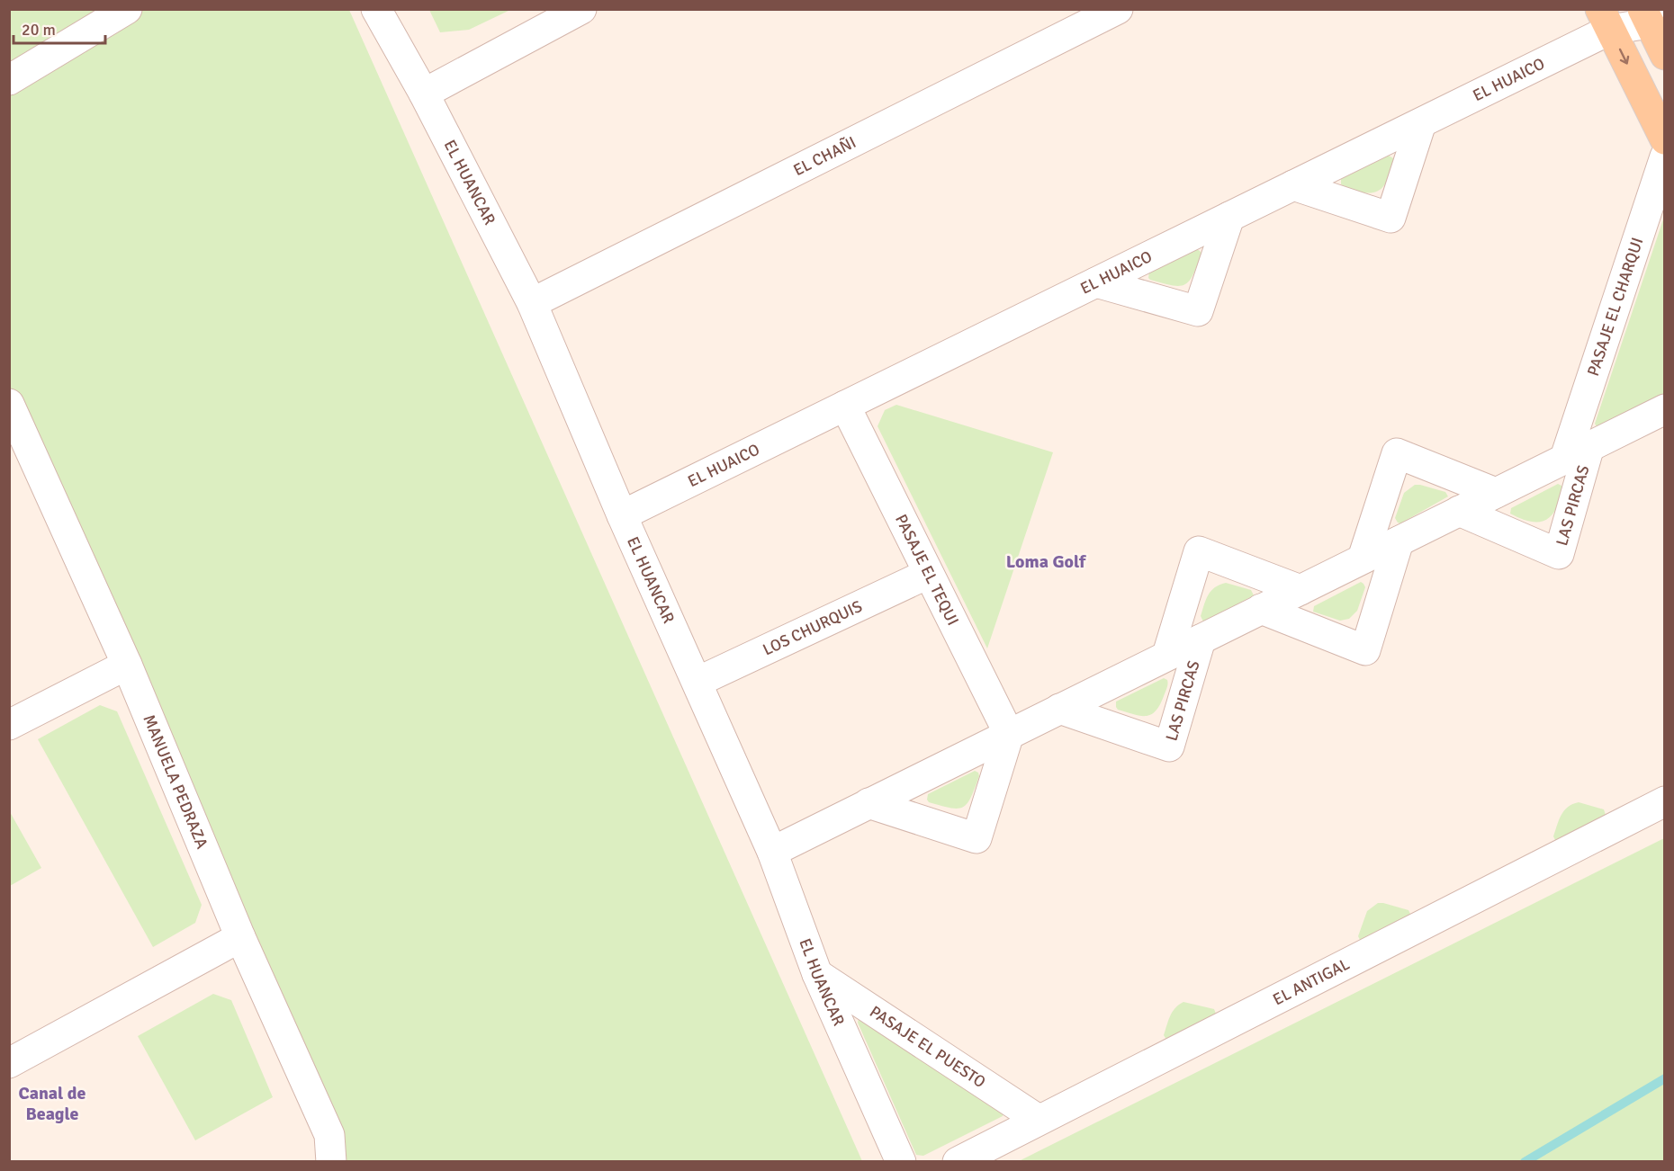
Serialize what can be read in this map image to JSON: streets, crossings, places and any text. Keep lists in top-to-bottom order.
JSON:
{
  "streets": {
    "street": [
      "EL HUAICO",
      "EL CHAÑI",
      "EL HUANCAR",
      "PASAJE EL CHARQUI",
      "LAS PIRCAS",
      "PASAJE EL TEQUI",
      "LOS CHURQUIS",
      "MANUELA PEDRAZA",
      "EL ANTIGAL",
      "PASAJE EL PUESTO"
    ]
  },
  "crossings": [
    ["EL HUAICO", "EL HUANCAR"],
    ["EL HUAICO", "PASAJE EL TEQUI"],
    ["EL CHAÑI", "EL HUANCAR"],
    ["EL HUANCAR", "LAS PIRCAS"],
    ["EL HUANCAR", "LOS CHURQUIS"],
    ["EL HUANCAR", "PASAJE EL PUESTO"],
    ["PASAJE EL CHARQUI", "LAS PIRCAS"],
    ["LAS PIRCAS", "PASAJE EL TEQUI"],
    ["PASAJE EL TEQUI", "LOS CHURQUIS"],
    ["EL ANTIGAL", "PASAJE EL PUESTO"]
  ],
  "districts": ["Loma Golf", "Canal de Beagle"],
  "scale_bar": "20 m"
}
